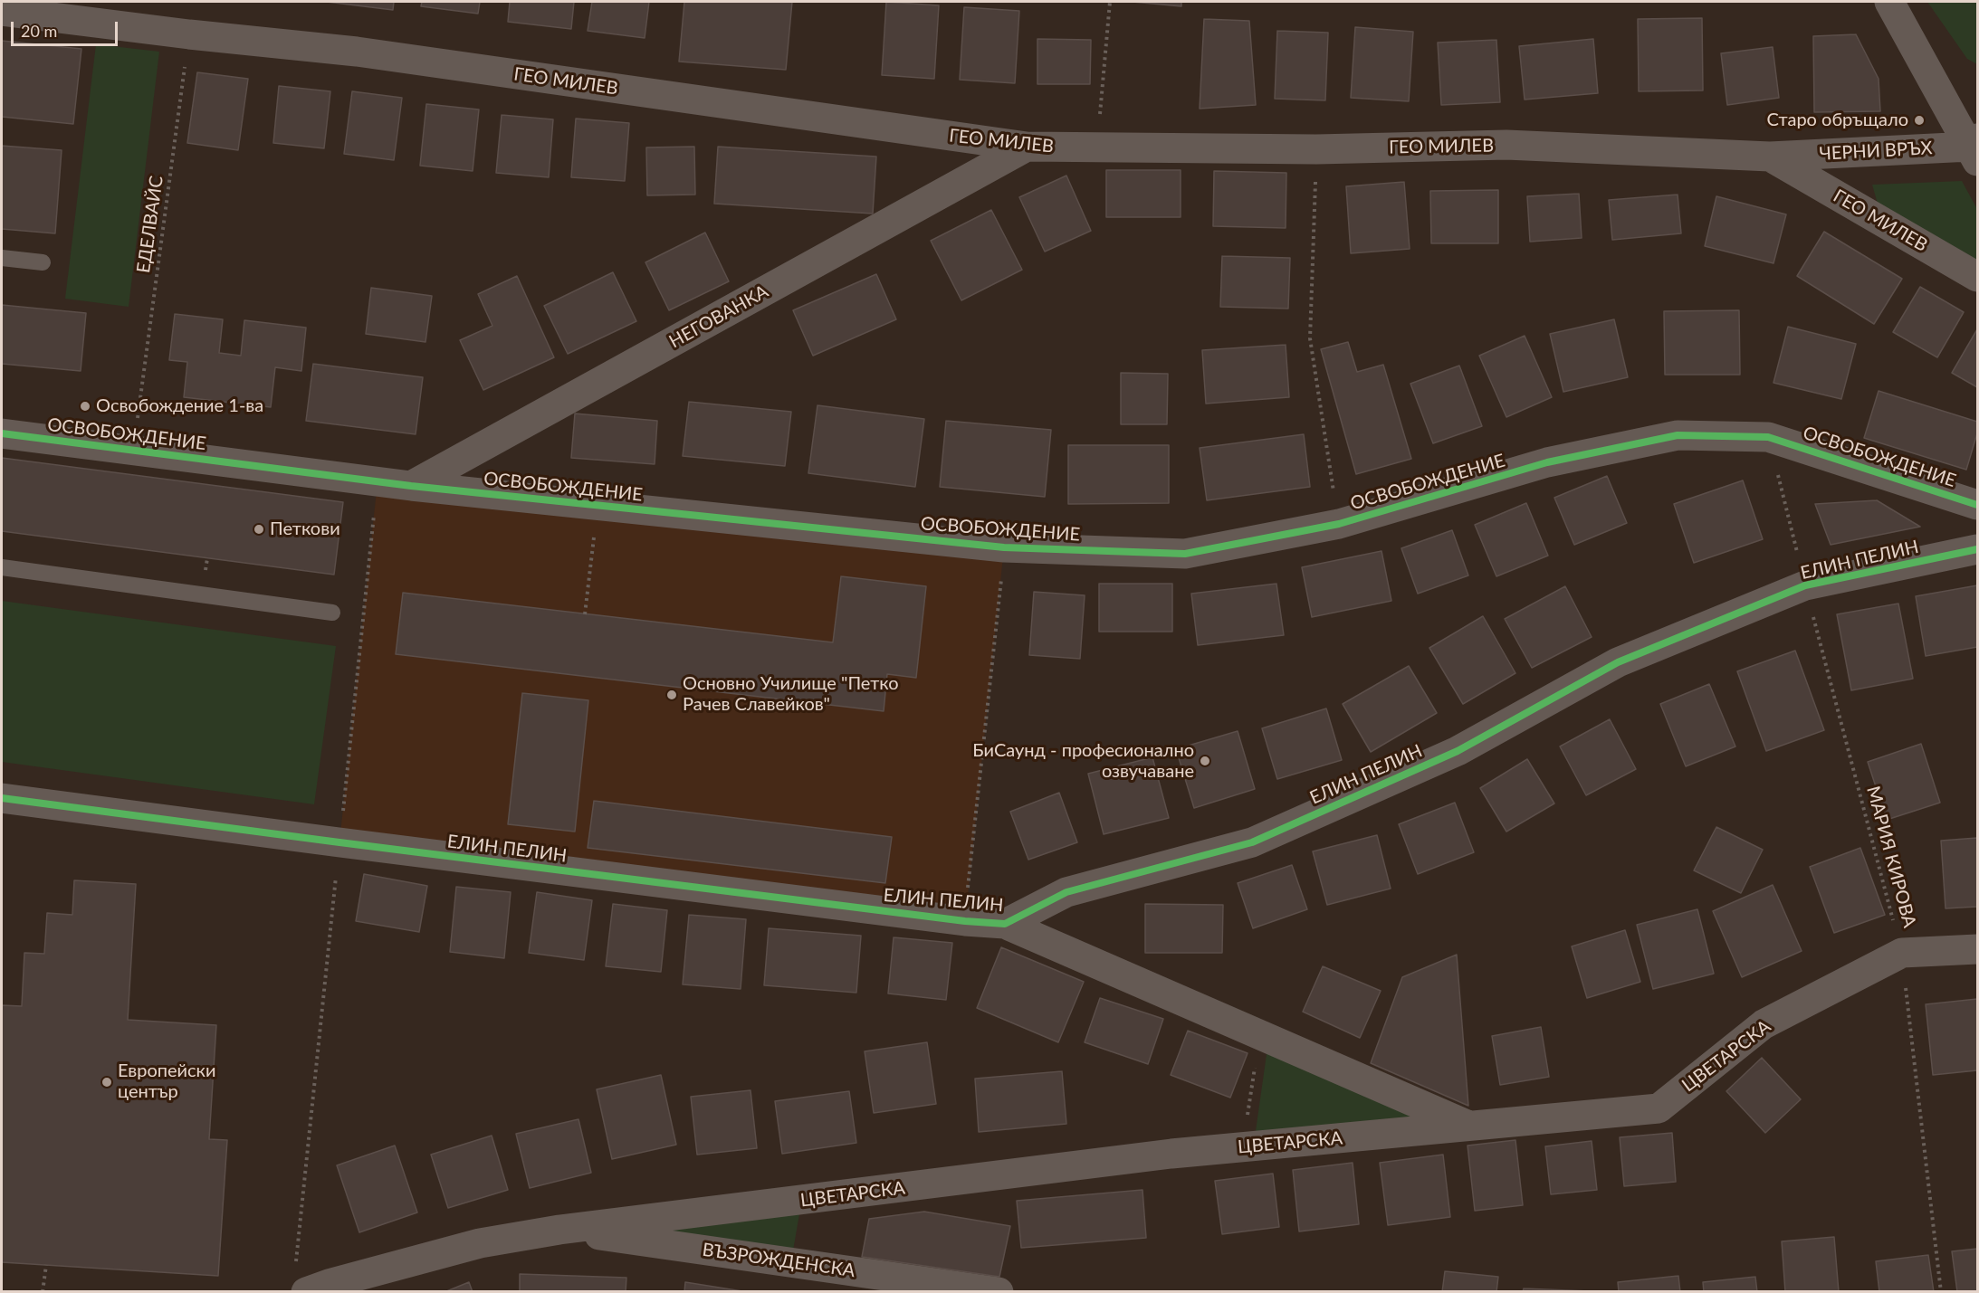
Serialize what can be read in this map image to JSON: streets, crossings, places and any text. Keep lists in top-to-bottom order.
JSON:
{
  "streets": {
    "street": [
      "ГЕО МИЛЕВ",
      "ЧЕРНИ ВРЪХ",
      "НЕГОВАНКА",
      "ОСВОБОЖДЕНИЕ",
      "ЕЛИН ПЕЛИН",
      "ЦВЕТАРСКА",
      "ВЪЗРОЖДЕНСКА"
    ],
    "path": ["ЕДЕЛВАЙС", "МАРИЯ КИРОВА"]
  },
  "crossings": [
    ["ГЕО МИЛЕВ", "ЧЕРНИ ВРЪХ"],
    ["ГЕО МИЛЕВ", "ЕДЕЛВАЙС"],
    ["ГЕО МИЛЕВ", "НЕГОВАНКА"],
    ["ЕДЕЛВАЙС", "ОСВОБОЖДЕНИЕ"],
    ["НЕГОВАНКА", "ОСВОБОЖДЕНИЕ"],
    ["ОСВОБОЖДЕНИЕ", "МАРИЯ КИРОВА"],
    ["ЕЛИН ПЕЛИН", "МАРИЯ КИРОВА"],
    ["МАРИЯ КИРОВА", "ЦВЕТАРСКА"],
    ["ЦВЕТАРСКА", "ВЪЗРОЖДЕНСКА"]
  ],
  "places": [
    "Старо обръщало",
    "Освобождение 1-ва",
    "Петкови",
    "Основно Училище \"Петко Рачев Славейков\"",
    "БиСаунд - професионално озвучаване",
    "Европейски център"
  ],
  "scale_bar": "20 m"
}
